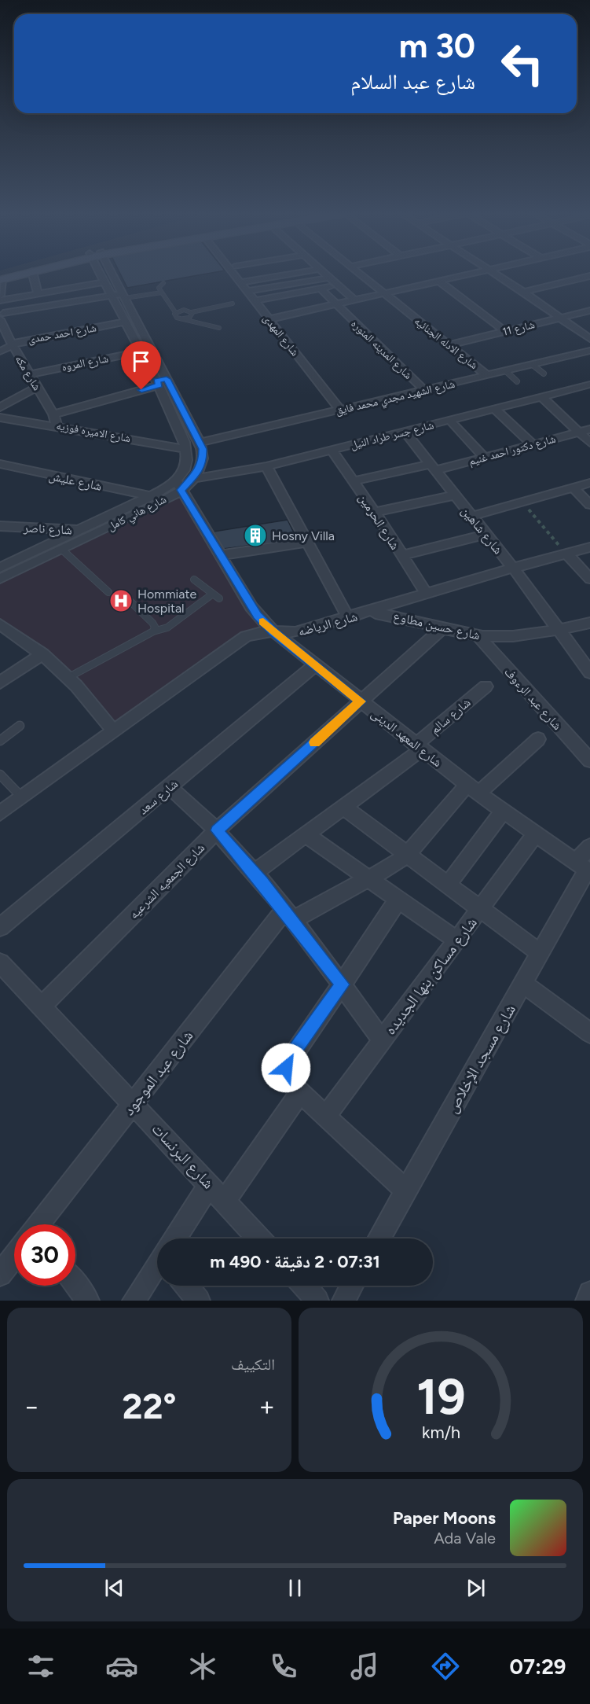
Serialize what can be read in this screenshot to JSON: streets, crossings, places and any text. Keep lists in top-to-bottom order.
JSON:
{
  "streets": {
    "street": [
      "شارع 11",
      "شارع احمد حمدى",
      "شارع المهدى",
      "شارع الادله الجنائيه",
      "شارع المدينه المنوره",
      "شارع المروه",
      "شارع مكه",
      "شارع الشهيد مجدي محمد فايق",
      "شارع الاميره فوزيه",
      "شارع جسر طراد النيل",
      "شارع دكتور احمد غنيم",
      "شارع عليش",
      "شارع هاني كامل",
      "شارع الحرمين",
      "شارع ناصر",
      "شارع شاهين",
      "شارع الرياضه",
      "شارع حسين مطاوع",
      "شارع عبد الرءوف",
      "شارع سالم",
      "شارع المعهد الدينى",
      "شارع سعد",
      "شارع الجمعيه الشرعيه",
      "شارع مساكن بنها الجديده",
      "شارع مسجد الإخلاص",
      "شارع عبد الموجود",
      "شارع البرنسات"
    ]
  },
  "crossings": [
    ["شارع 11", "شارع الادله الجنائيه"],
    ["شارع احمد حمدى", "شارع مكه"],
    ["شارع احمد حمدى", "شارع هاني كامل"],
    ["شارع المهدى", "شارع الشهيد مجدي محمد فايق"],
    ["شارع الادله الجنائيه", "شارع الشهيد مجدي محمد فايق"],
    ["شارع المدينه المنوره", "شارع الشهيد مجدي محمد فايق"],
    ["شارع المروه", "شارع مكه"],
    ["شارع المروه", "شارع هاني كامل"],
    ["شارع مكه", "شارع الاميره فوزيه"],
    ["شارع الشهيد مجدي محمد فايق", "شارع هاني كامل"],
    ["شارع الاميره فوزيه", "شارع هاني كامل"],
    ["شارع جسر طراد النيل", "شارع هاني كامل"],
    ["شارع جسر طراد النيل", "شارع الحرمين"],
    ["شارع جسر طراد النيل", "شارع شاهين"],
    ["شارع دكتور احمد غنيم", "شارع الحرمين"],
    ["شارع دكتور احمد غنيم", "شارع شاهين"],
    ["شارع عليش", "شارع هاني كامل"],
    ["شارع هاني كامل", "شارع ناصر"],
    ["شارع هاني كامل", "شارع المعهد الدينى"],
    ["شارع الحرمين", "شارع الرياضه"],
    ["شارع شاهين", "شارع الرياضه"],
    ["شارع شاهين", "شارع حسين مطاوع"],
    ["شارع الرياضه", "شارع حسين مطاوع"],
    ["شارع الرياضه", "شارع المعهد الدينى"],
    ["شارع حسين مطاوع", "شارع عبد الرءوف"],
    ["شارع حسين مطاوع", "شارع الجمعيه الشرعيه"],
    ["شارع سالم", "شارع المعهد الدينى"],
    ["شارع المعهد الدينى", "شارع سعد"],
    ["شارع المعهد الدينى", "شارع الجمعيه الشرعيه"],
    ["شارع المعهد الدينى", "شارع مساكن بنها الجديده"],
    ["شارع المعهد الدينى", "شارع مسجد الإخلاص"],
    ["شارع الجمعيه الشرعيه", "شارع البرنسات"],
    ["شارع عبد الموجود", "شارع البرنسات"]
  ],
  "places": {
    "building": ["Hosny Villa"],
    "hospital": ["Hommiate Hospital"]
  },
  "page": {
    "turn": ["30 m", "شارع عبد السلام"],
    "limit": "30",
    "trip": "07:31 · 2 دقيقة · 490 m",
    "tile": "التكييف",
    "heat": ["−", "22°", "+"],
    "song": ["Paper Moons", "Ada Vale"],
    "tabs": "07:29",
    "gauge": ["19", "km/h"]
  }
}
